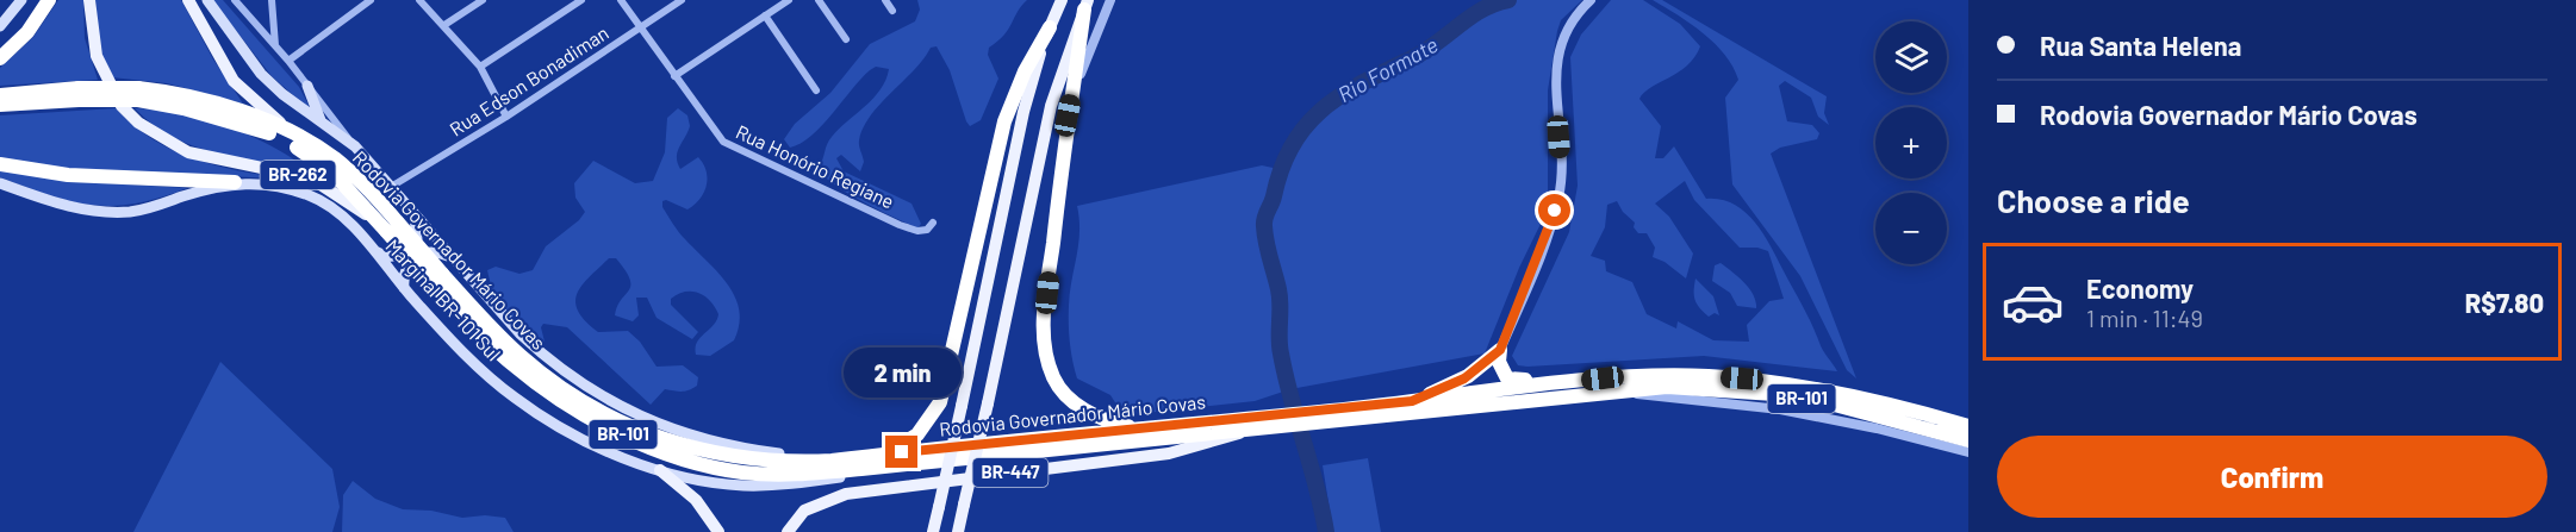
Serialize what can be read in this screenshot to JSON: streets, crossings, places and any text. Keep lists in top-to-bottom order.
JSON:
{
  "streets": {
    "highway": ["Rodovia Governador Mário Covas", "BR-101"],
    "main road": ["BR-262", "Marginal BR-101 Sul", "BR-447"],
    "street": ["Rua Edson Bonadiman", "Rua Honório Regiane"]
  },
  "crossings": [
    ["Rua Edson Bonadiman", "Rua Honório Regiane"],
    ["BR-262", "Rodovia Governador Mário Covas"],
    ["Rodovia Governador Mário Covas", "Marginal BR-101 Sul"],
    ["Rodovia Governador Mário Covas", "BR-447"]
  ],
  "water": ["Rio Formate"],
  "page": {
    "banner": ["Rua Santa Helena", "Rodovia Governador Mário Covas"],
    "map_buttons": ["+", "−"],
    "heading": "Choose a ride",
    "list": [
      {
        "name": "Economy",
        "note": "1 min · 11:49",
        "value": "R$7.80"
      }
    ],
    "bubble": "2 min",
    "buttons": "Confirm"
  }
}
